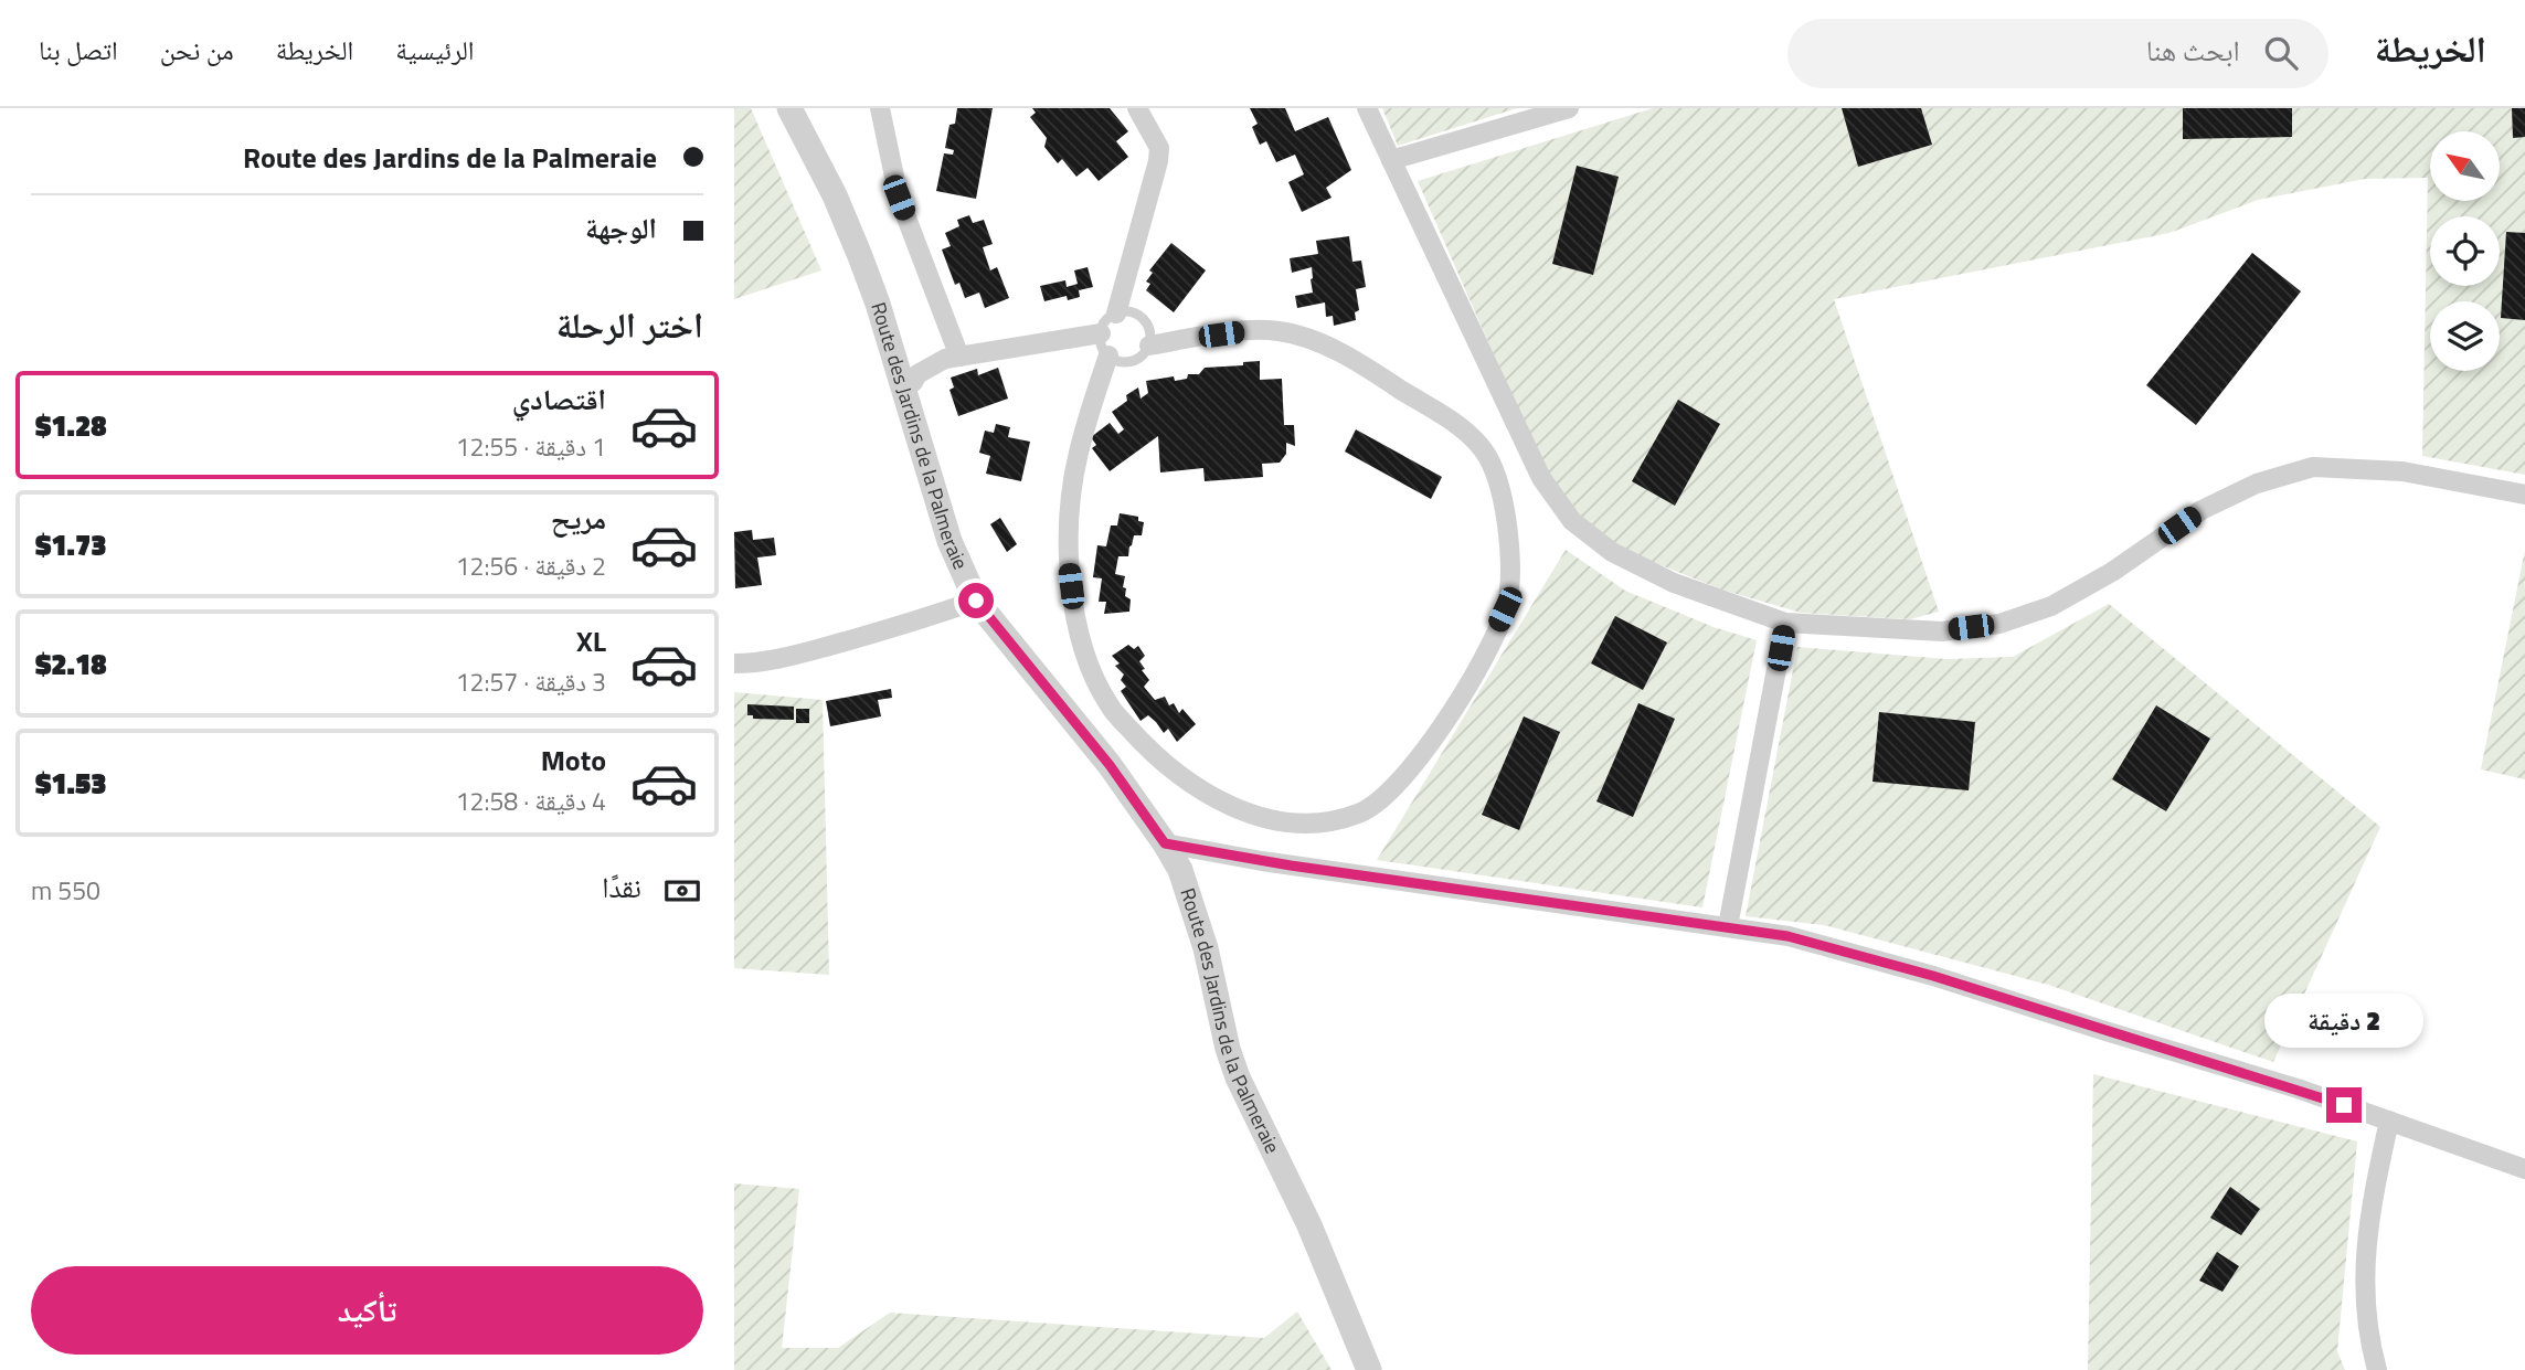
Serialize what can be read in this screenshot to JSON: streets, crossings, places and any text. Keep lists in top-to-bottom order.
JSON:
{
  "streets": {
    "street": ["Route des Jardins de la Palmeraie"]
  },
  "north": "top left",
  "page": {
    "header": "الخريطة",
    "search": "ابحث هنا",
    "nav": [
      "الرئيسية",
      "الخريطة",
      "من نحن",
      "اتصل بنا"
    ],
    "banner": ["Route des Jardins de la Palmeraie", "الوجهة"],
    "heading": "اختر الرحلة",
    "list": [
      {
        "name": "اقتصادي",
        "note": "1 دقيقة · 12:55",
        "value": "$1.28"
      },
      {
        "name": "مريح",
        "note": "2 دقيقة · 12:56",
        "value": "$1.73"
      },
      {
        "name": "XL",
        "note": "3 دقيقة · 12:57",
        "value": "$2.18"
      },
      {
        "name": "Moto",
        "note": "4 دقيقة · 12:58",
        "value": "$1.53"
      }
    ],
    "pay": ["نقدًا", "550 m"],
    "bubble": "2 دقيقة",
    "buttons": "تأكيد"
  }
}
